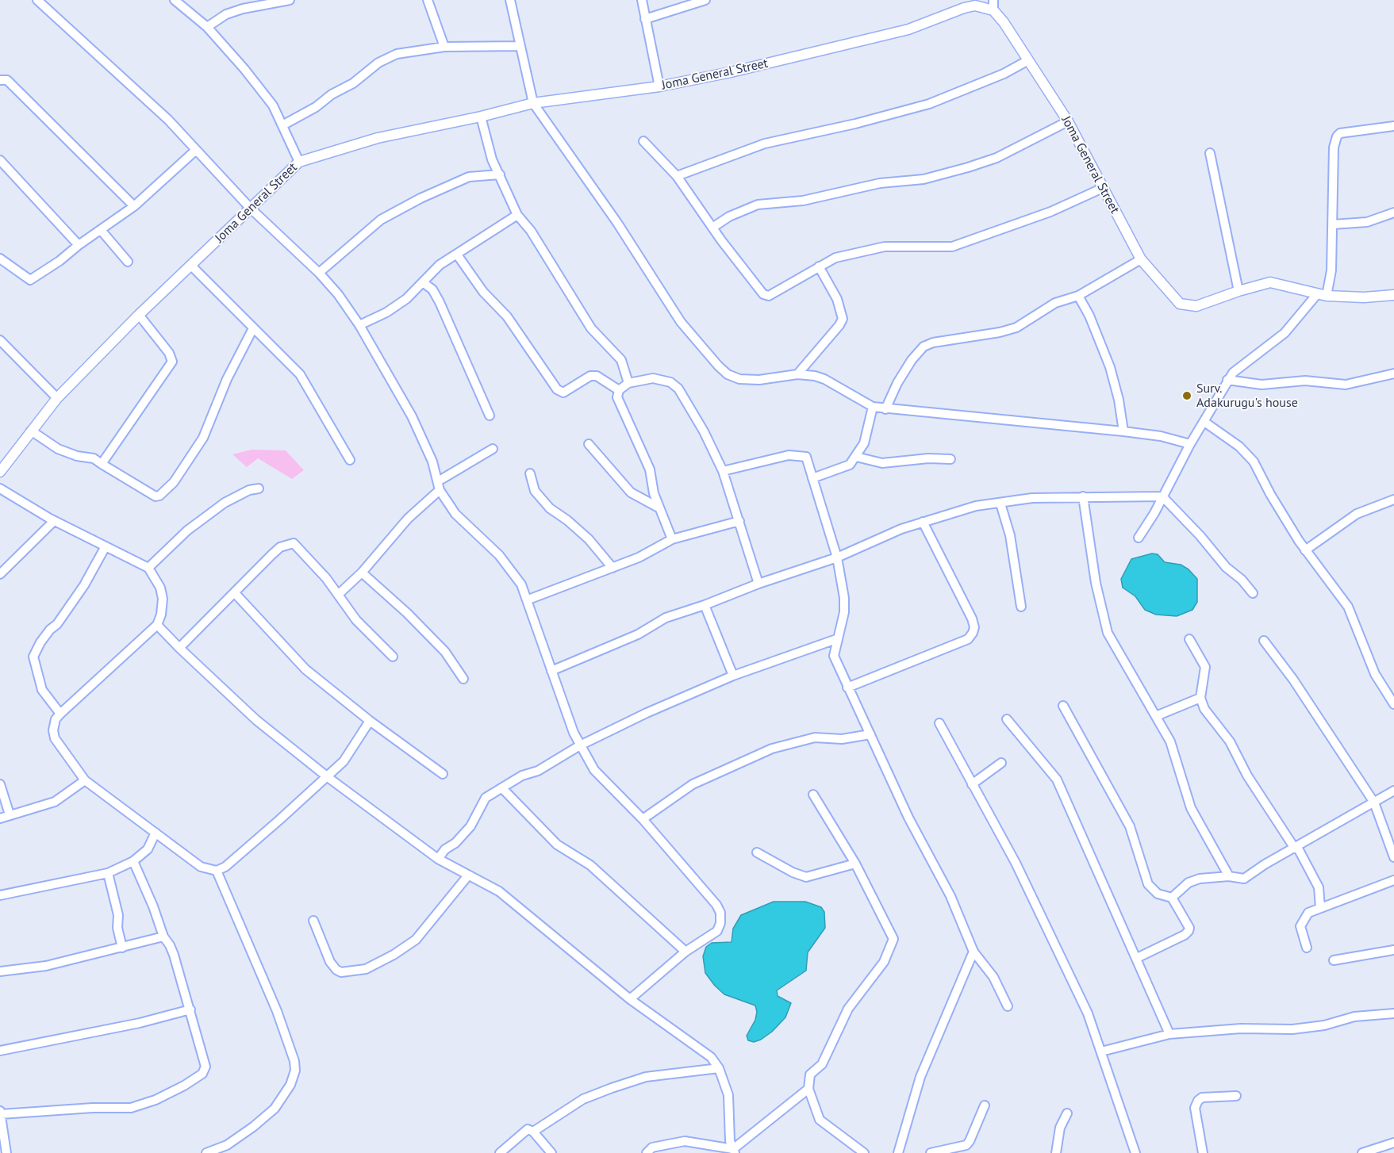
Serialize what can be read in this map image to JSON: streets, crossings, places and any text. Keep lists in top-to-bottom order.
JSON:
{
  "streets": {
    "street": ["Joma General Street"]
  },
  "places": ["Surv. Adakurugu's house"]
}
